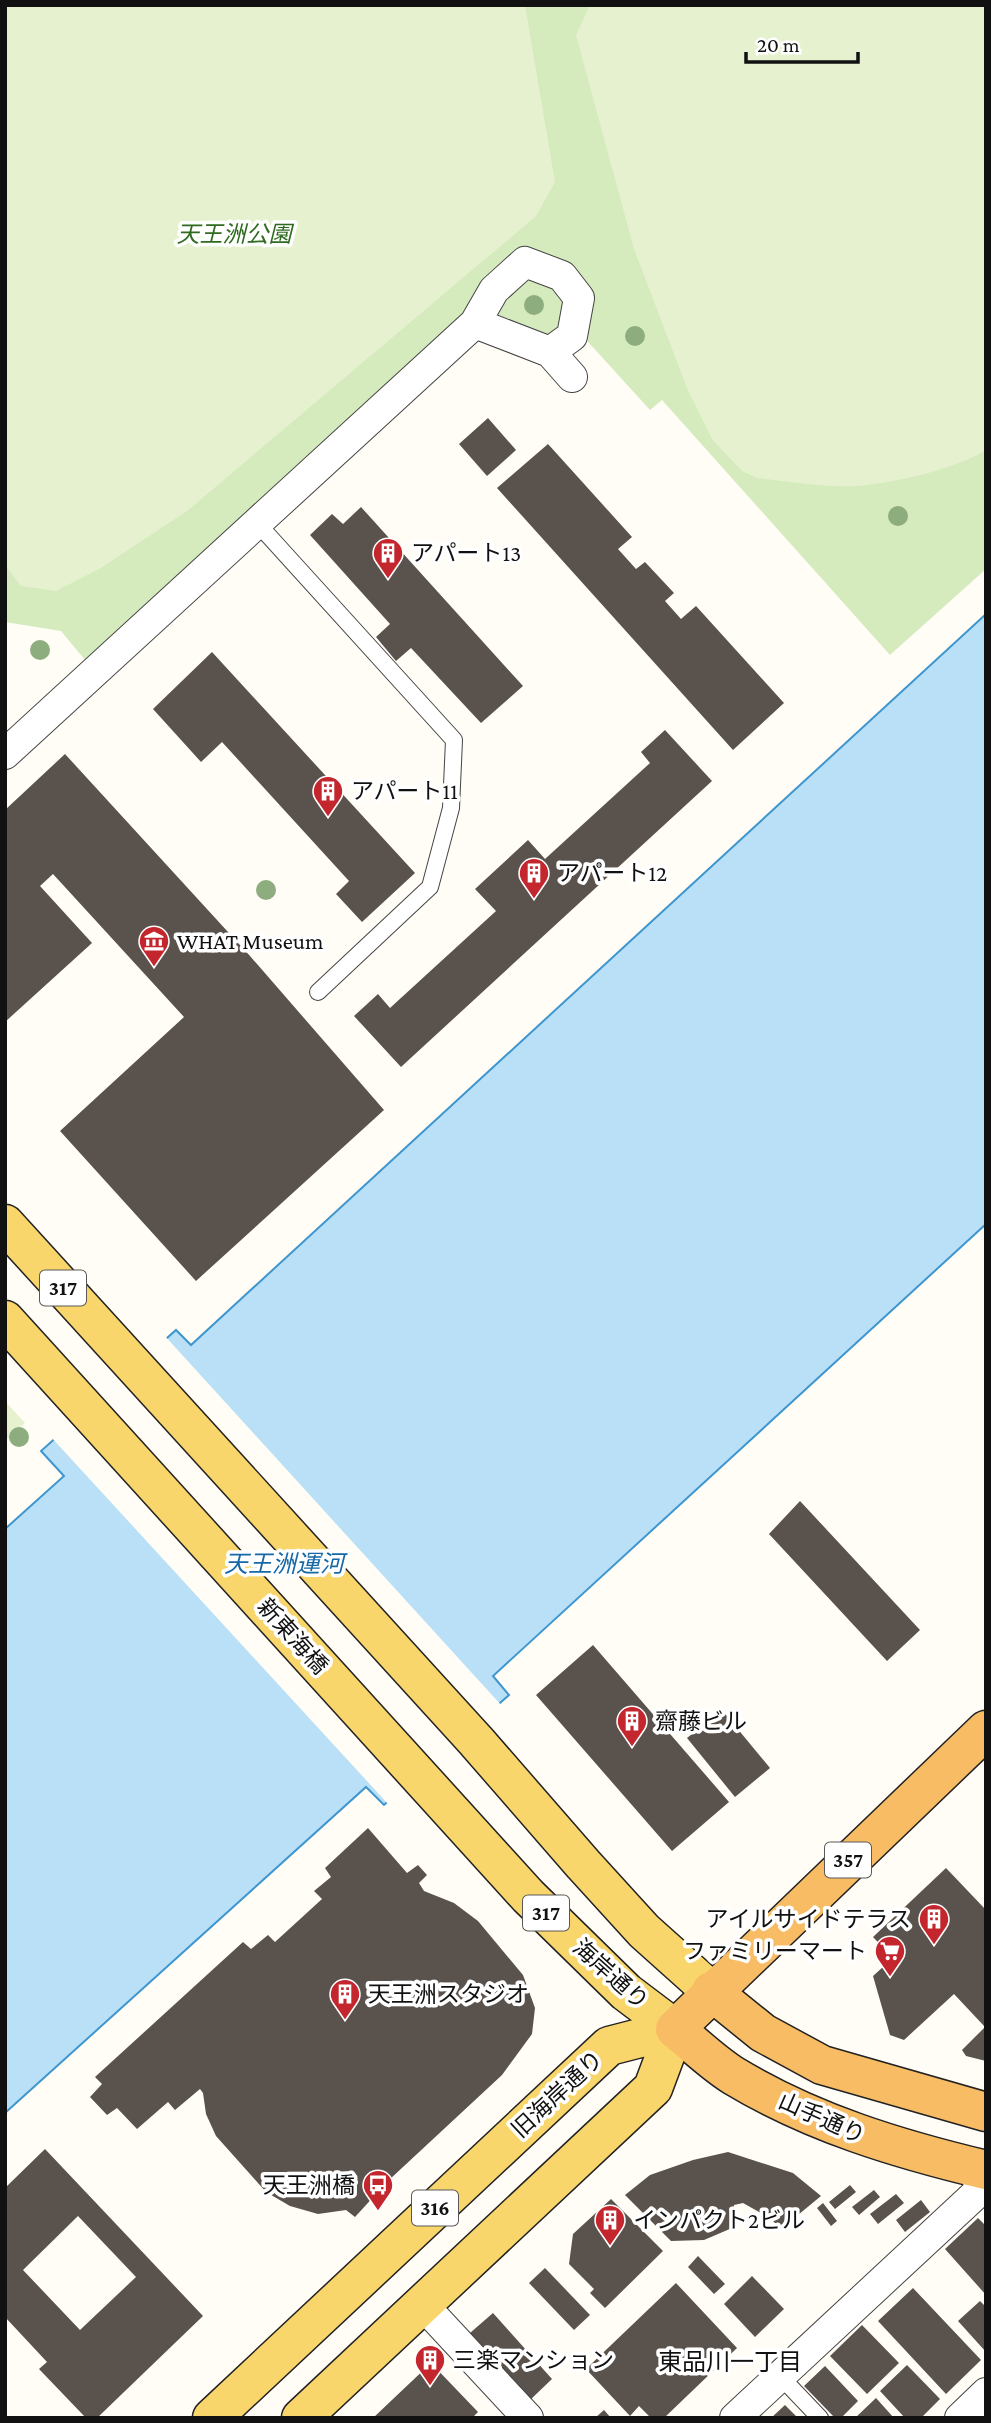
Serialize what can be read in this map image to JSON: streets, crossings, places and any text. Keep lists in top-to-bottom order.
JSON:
{
  "streets": {
    "highway": ["357", "山手通り"],
    "main road": [
      "317",
      "新東海橋",
      "海岸通り",
      "旧海岸通り",
      "316"
    ]
  },
  "crossings": [
    ["317", "357"],
    ["新東海橋", "海岸通り"],
    ["357", "海岸通り"],
    ["357", "旧海岸通り"],
    ["357", "山手通り"],
    ["357", "316"],
    ["海岸通り", "旧海岸通り"],
    ["海岸通り", "山手通り"],
    ["海岸通り", "316"],
    ["旧海岸通り", "山手通り"],
    ["旧海岸通り", "316"],
    ["山手通り", "316"]
  ],
  "districts": ["東品川一丁目"],
  "water": ["天王洲運河"],
  "parks": ["天王洲公園"],
  "places": {
    "building": [
      "アパート13",
      "アパート11",
      "アパート12",
      "齋藤ビル",
      "アイルサイドテラス",
      "天王洲スタジオ",
      "インパクト2ビル",
      "三楽マンション"
    ],
    "museum": ["WHAT Museum"],
    "supermarket": ["ファミリーマート"],
    "bus stop": ["天王洲橋"]
  },
  "scale_bar": "20 m"
}
